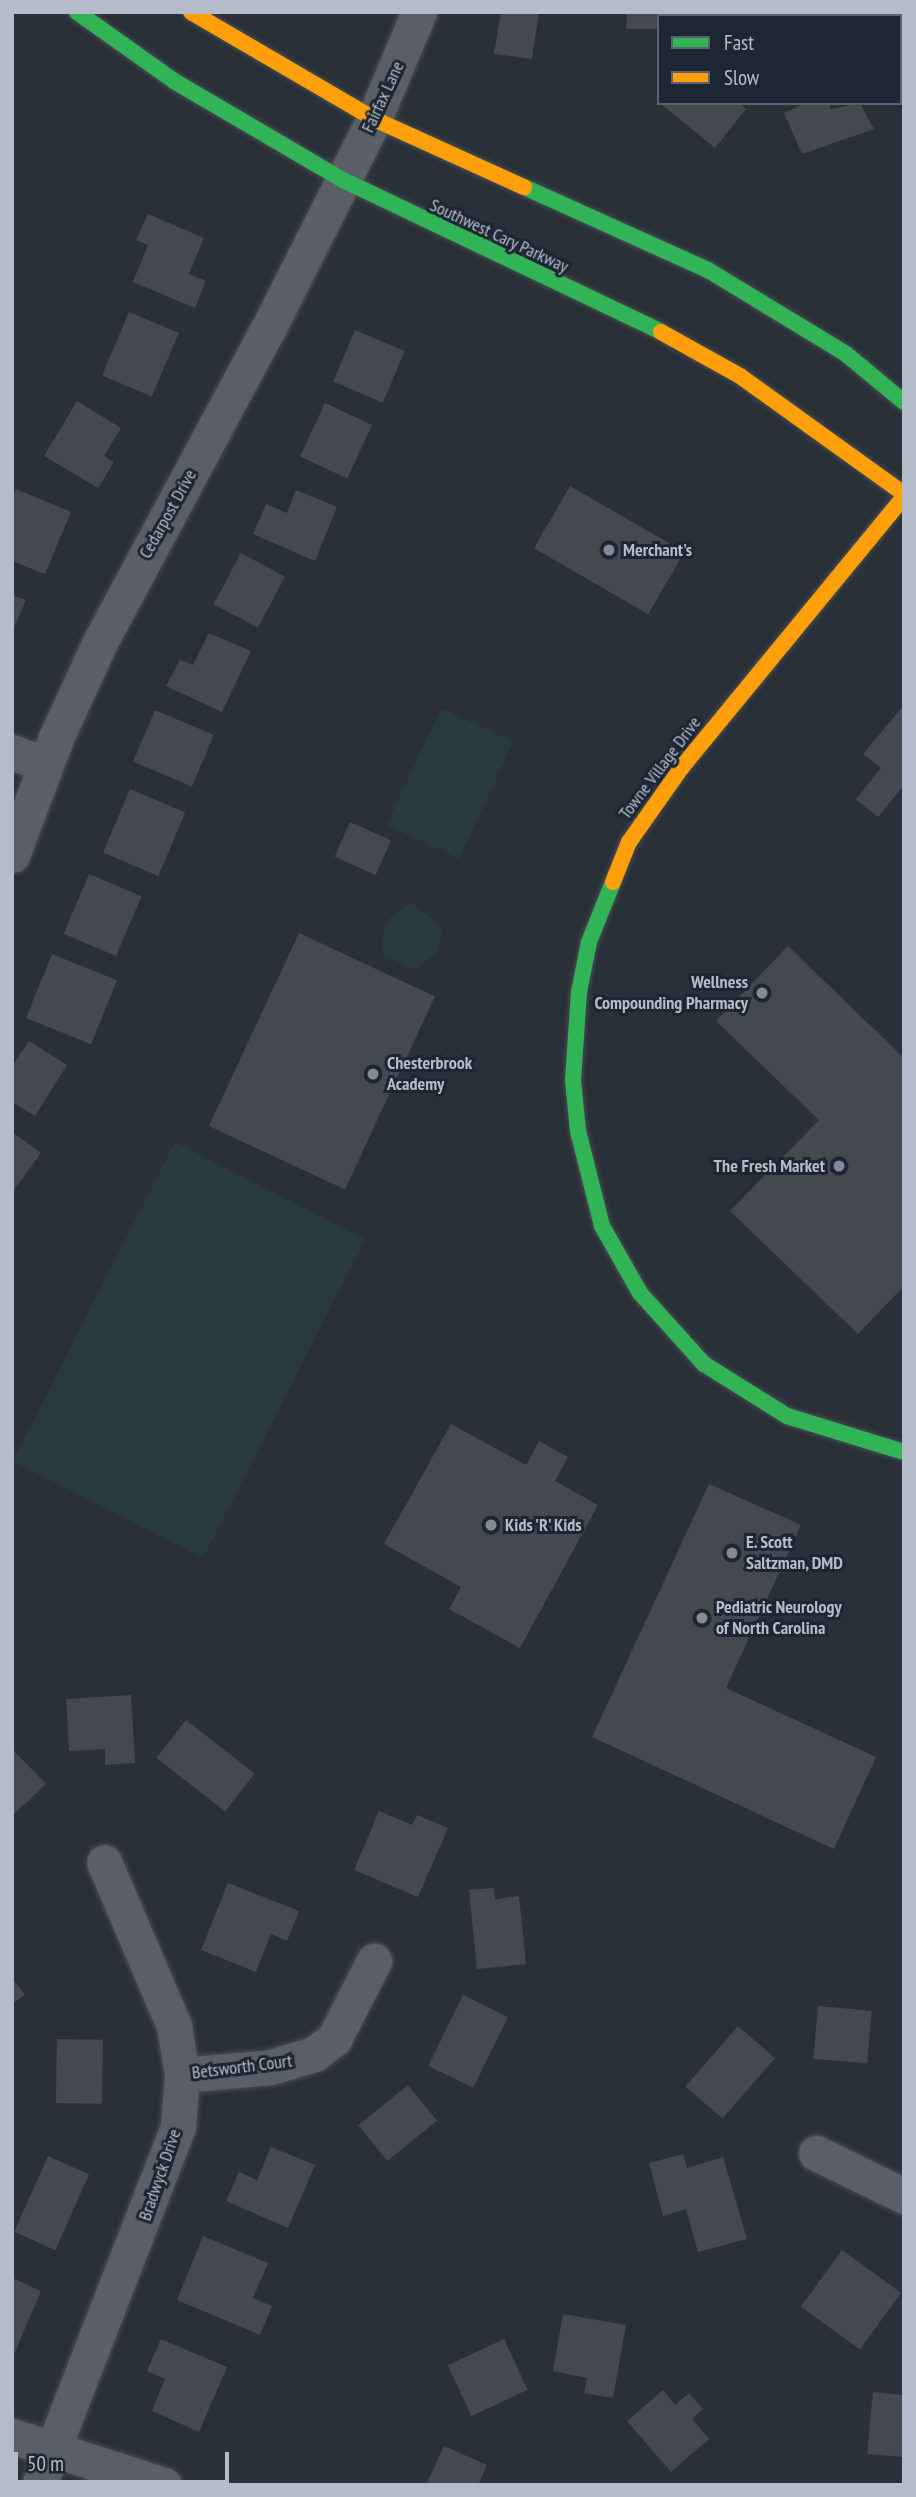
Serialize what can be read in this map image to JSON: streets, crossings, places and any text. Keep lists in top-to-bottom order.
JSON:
{
  "streets": {
    "main road": ["Southwest Cary Parkway", "Towne Village Drive"],
    "street": [
      "Fairfax Lane",
      "Cedarpost Drive",
      "Betsworth Court",
      "Bradwyck Drive"
    ]
  },
  "crossings": [
    ["Fairfax Lane", "Southwest Cary Parkway"],
    ["Fairfax Lane", "Cedarpost Drive"],
    ["Southwest Cary Parkway", "Cedarpost Drive"],
    ["Southwest Cary Parkway", "Towne Village Drive"],
    ["Betsworth Court", "Bradwyck Drive"]
  ],
  "places": [
    "Merchant's",
    "Wellness Compounding Pharmacy",
    "Chesterbrook Academy",
    "The Fresh Market",
    "Kids 'R' Kids",
    "E. Scott Saltzman, DMD",
    "Pediatric Neurology of North Carolina"
  ],
  "legend": ["Fast", "Slow"],
  "scale_bar": "50 m"
}
